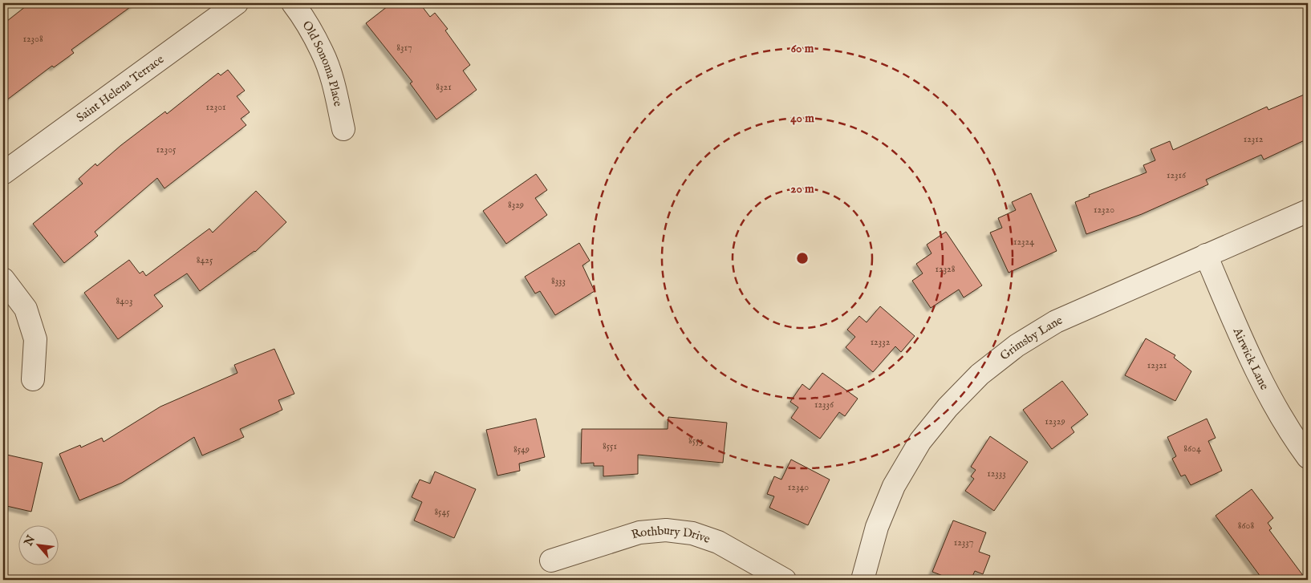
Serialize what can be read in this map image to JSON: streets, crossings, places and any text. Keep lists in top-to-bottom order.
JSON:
{
  "streets": {
    "street": [
      "Old Sonoma Place",
      "Saint Helena Terrace",
      "Grimsby Lane",
      "Airwick Lane",
      "Rothbury Drive"
    ]
  },
  "crossings": [
    ["Grimsby Lane", "Airwick Lane"]
  ],
  "house_numbers": [
    "12308",
    "8317",
    "8321",
    "12301",
    "12312",
    "12305",
    "12316",
    "8329",
    "12320",
    "12324",
    "8425",
    "12328",
    "8333",
    "8403",
    "12332",
    "12321",
    "12336",
    "12329",
    "8553",
    "8551",
    "8604",
    "8549",
    "12333",
    "12340",
    "8545",
    "8608",
    "12337"
  ],
  "north": "top left",
  "rings": ["60 m", "40 m", "20 m"]
}
